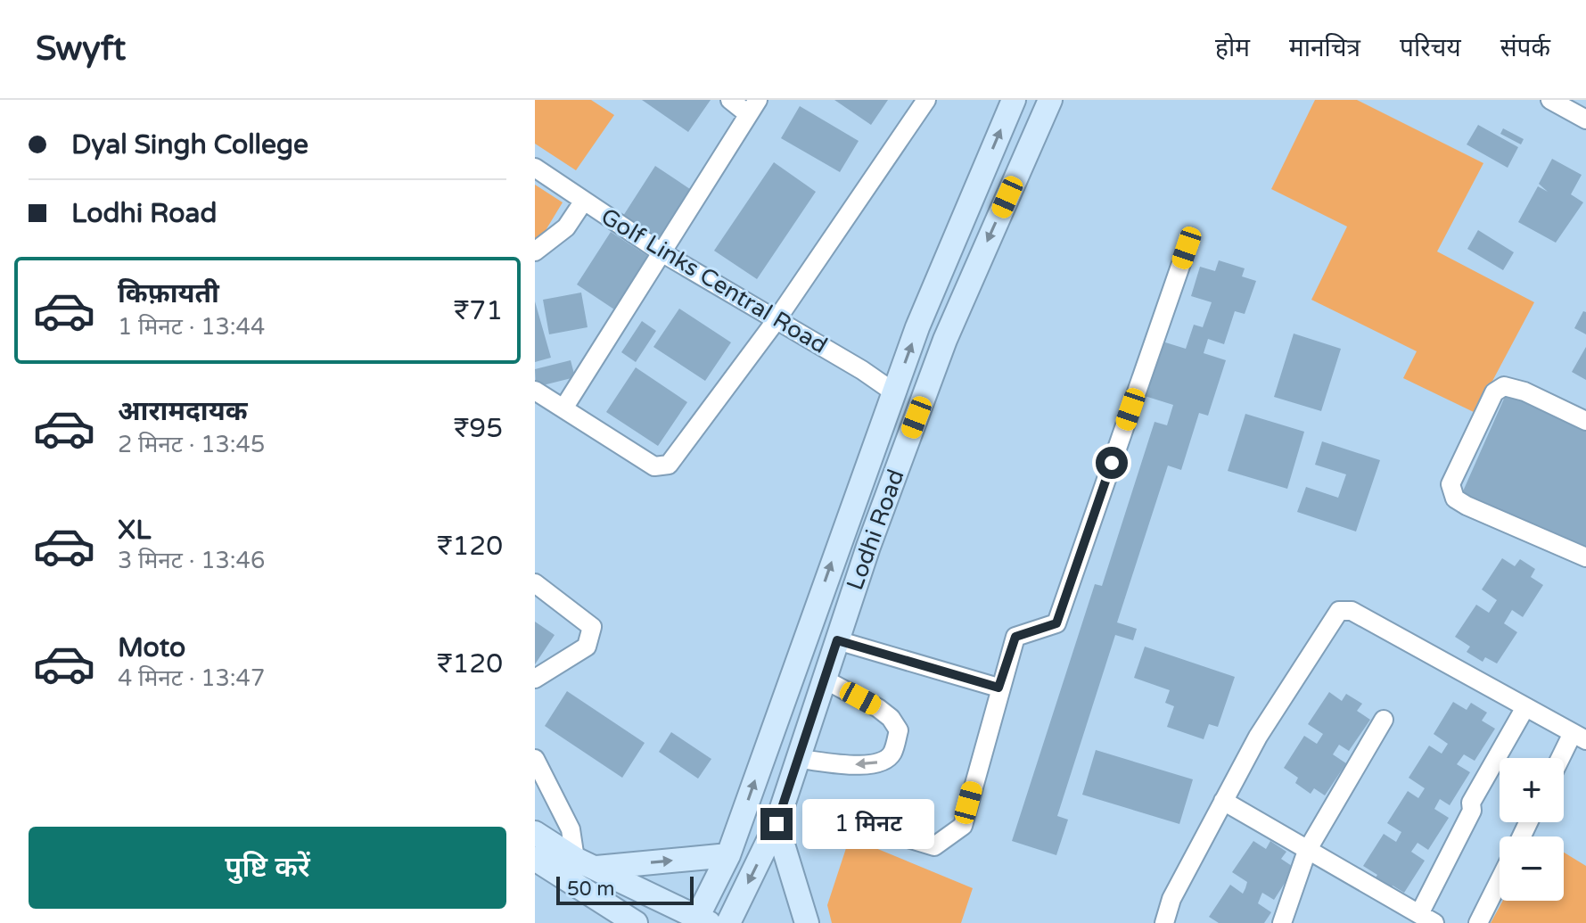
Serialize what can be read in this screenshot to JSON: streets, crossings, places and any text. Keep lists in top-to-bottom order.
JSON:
{
  "streets": {
    "main road": ["Lodhi Road"],
    "street": ["Golf Links Central Road"]
  },
  "crossings": [
    ["Golf Links Central Road", "Lodhi Road"]
  ],
  "scale_bar": "50 m",
  "page": {
    "header": "Swyft",
    "nav": [
      "होम",
      "मानचित्र",
      "परिचय",
      "संपर्क"
    ],
    "banner": ["Dyal Singh College", "Lodhi Road"],
    "list": [
      {
        "name": "किफ़ायती",
        "note": "1 मिनट · 13:44",
        "value": "₹71"
      },
      {
        "name": "आरामदायक",
        "note": "2 मिनट · 13:45",
        "value": "₹95"
      },
      {
        "name": "XL",
        "note": "3 मिनट · 13:46",
        "value": "₹120"
      },
      {
        "name": "Moto",
        "note": "4 मिनट · 13:47",
        "value": "₹120"
      }
    ],
    "map_buttons": ["+", "−"],
    "bubble": "1 मिनट",
    "buttons": "पुष्टि करें",
    "scale": "50 m"
  }
}
